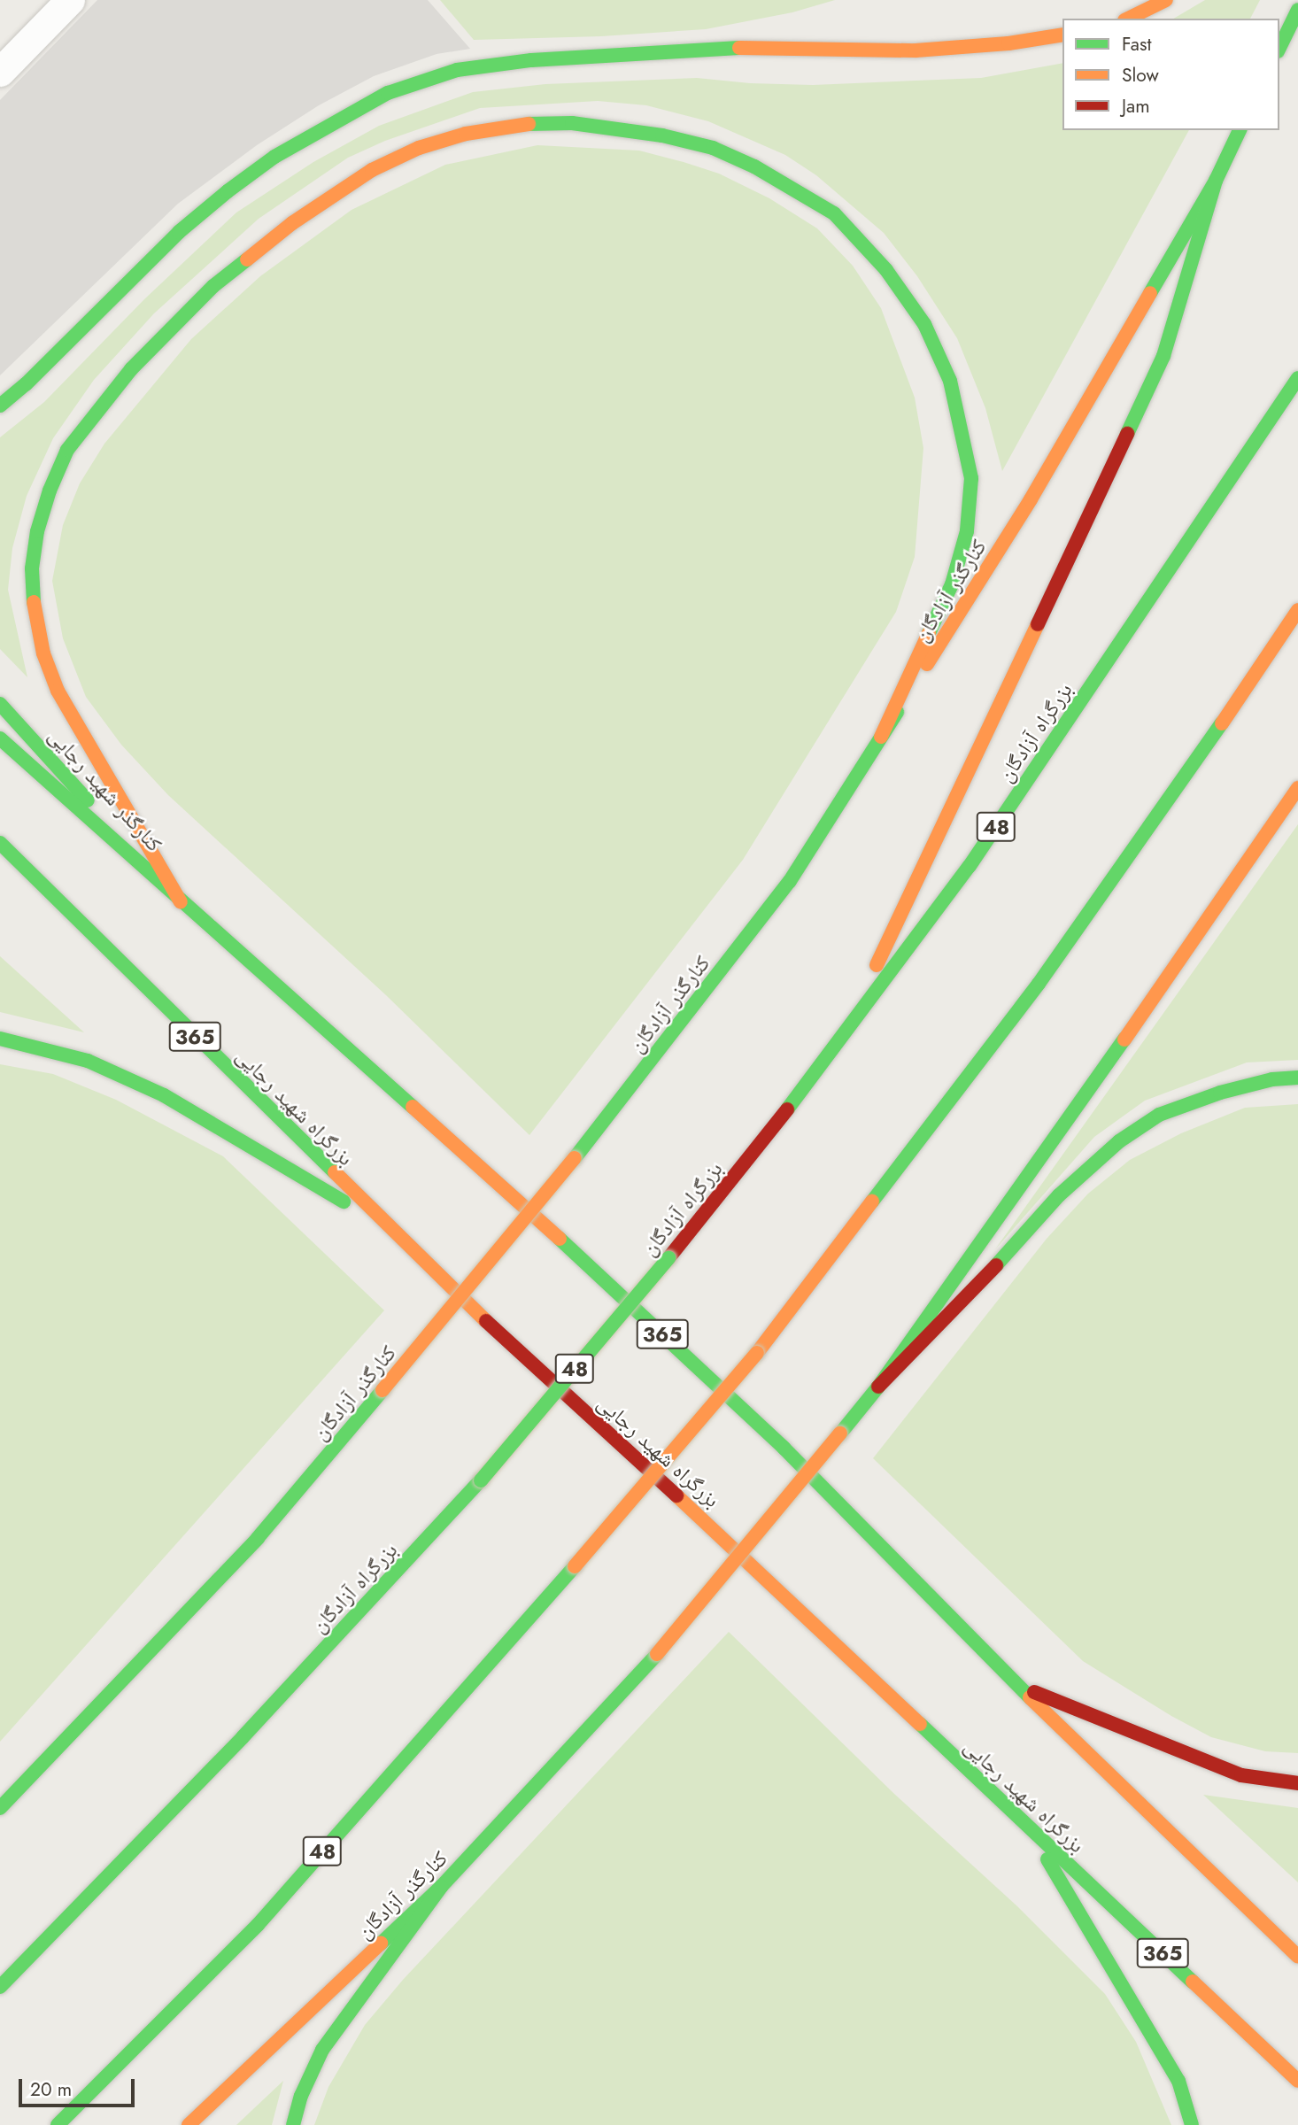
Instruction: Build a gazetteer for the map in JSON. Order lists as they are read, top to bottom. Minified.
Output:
{"streets":{"main road":["کنارگذر آزادگان","بزرگراه آزادگان","کنارگذر شهید رجایی","48","365","بزرگراه شهید رجایی"]},"crossings":[["کنارگذر شهید رجایی","365"]],"legend":["Fast","Slow","Jam"],"scale_bar":"20 m"}
